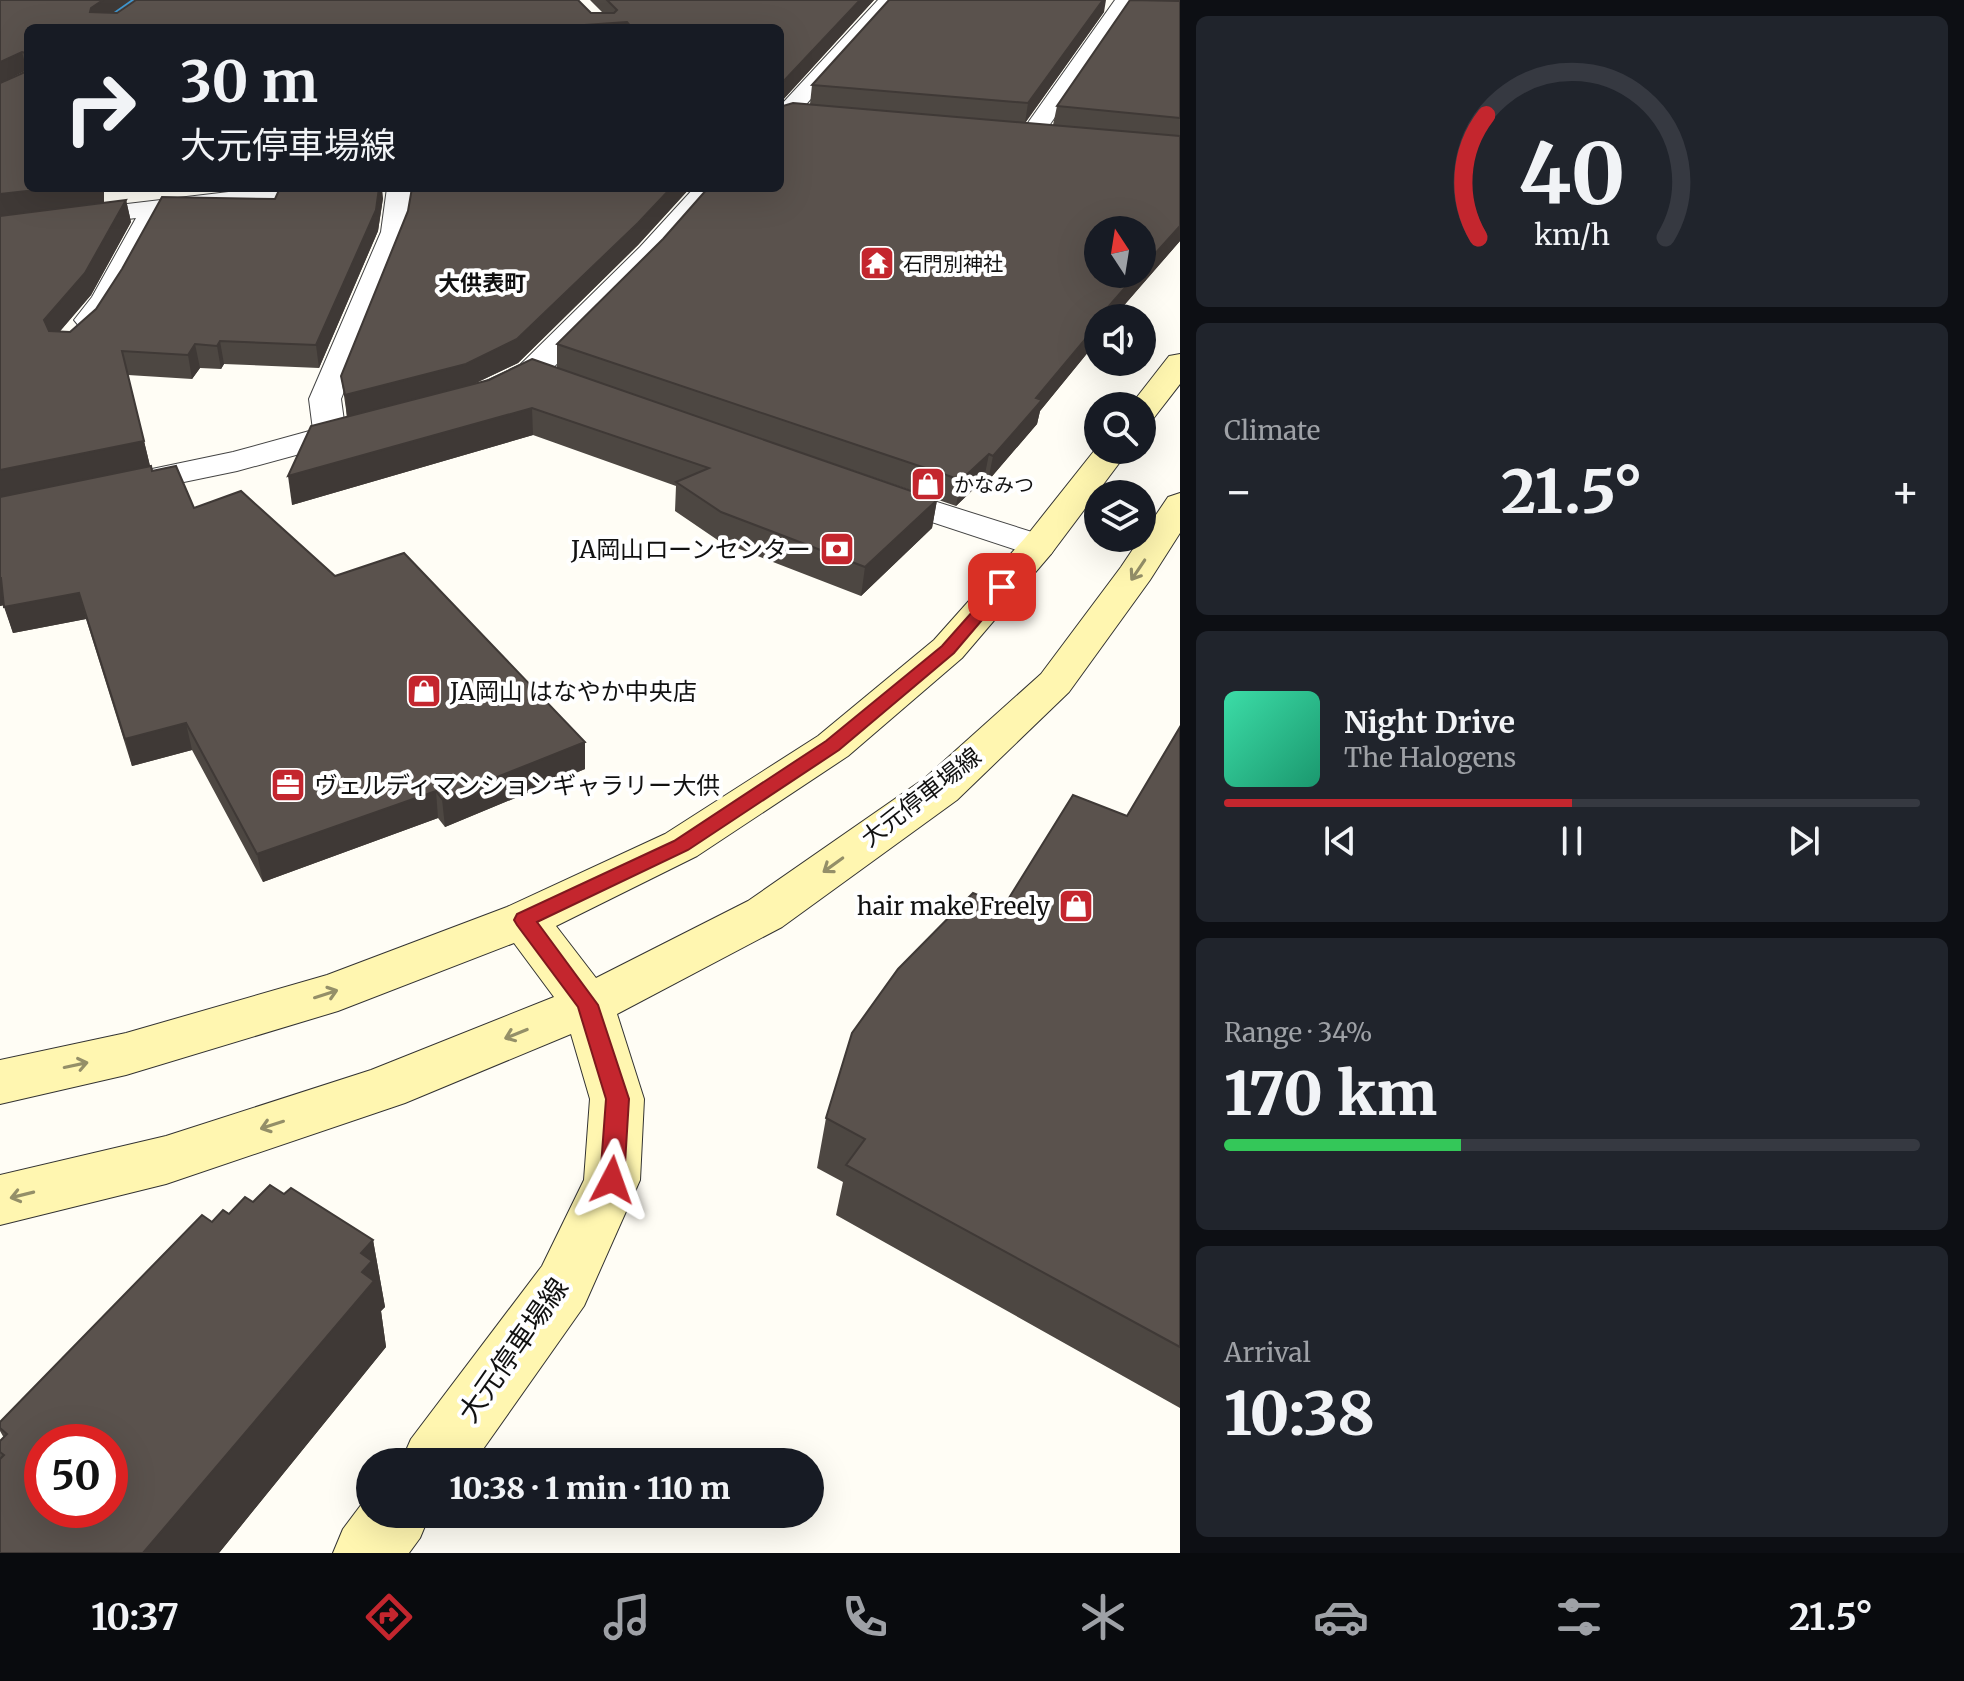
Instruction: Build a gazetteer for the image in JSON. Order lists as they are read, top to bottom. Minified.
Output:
{"streets":{"main road":["大元停車場線"]},"districts":["大供表町"],"places":{"temple":["石門別神社"],"shop":["かなみつ","JA岡山 はなやか中央店","hair make Freely"],"bank":["JA岡山ローンセンター"],"office":["ヴェルディマンションギャラリー大供"]},"north":"top","page":{"turn":["30 m","大元停車場線"],"tile":["Climate",["Range · 34%","170 km"],["Arrival","10:38"]],"heat":["−","21.5°","+"],"song":["Night Drive","The Halogens"],"limit":"50","trip":"10:38 · 1 min · 110 m","tabs":["10:37","21.5°"],"gauge":["40","km/h"]}}
